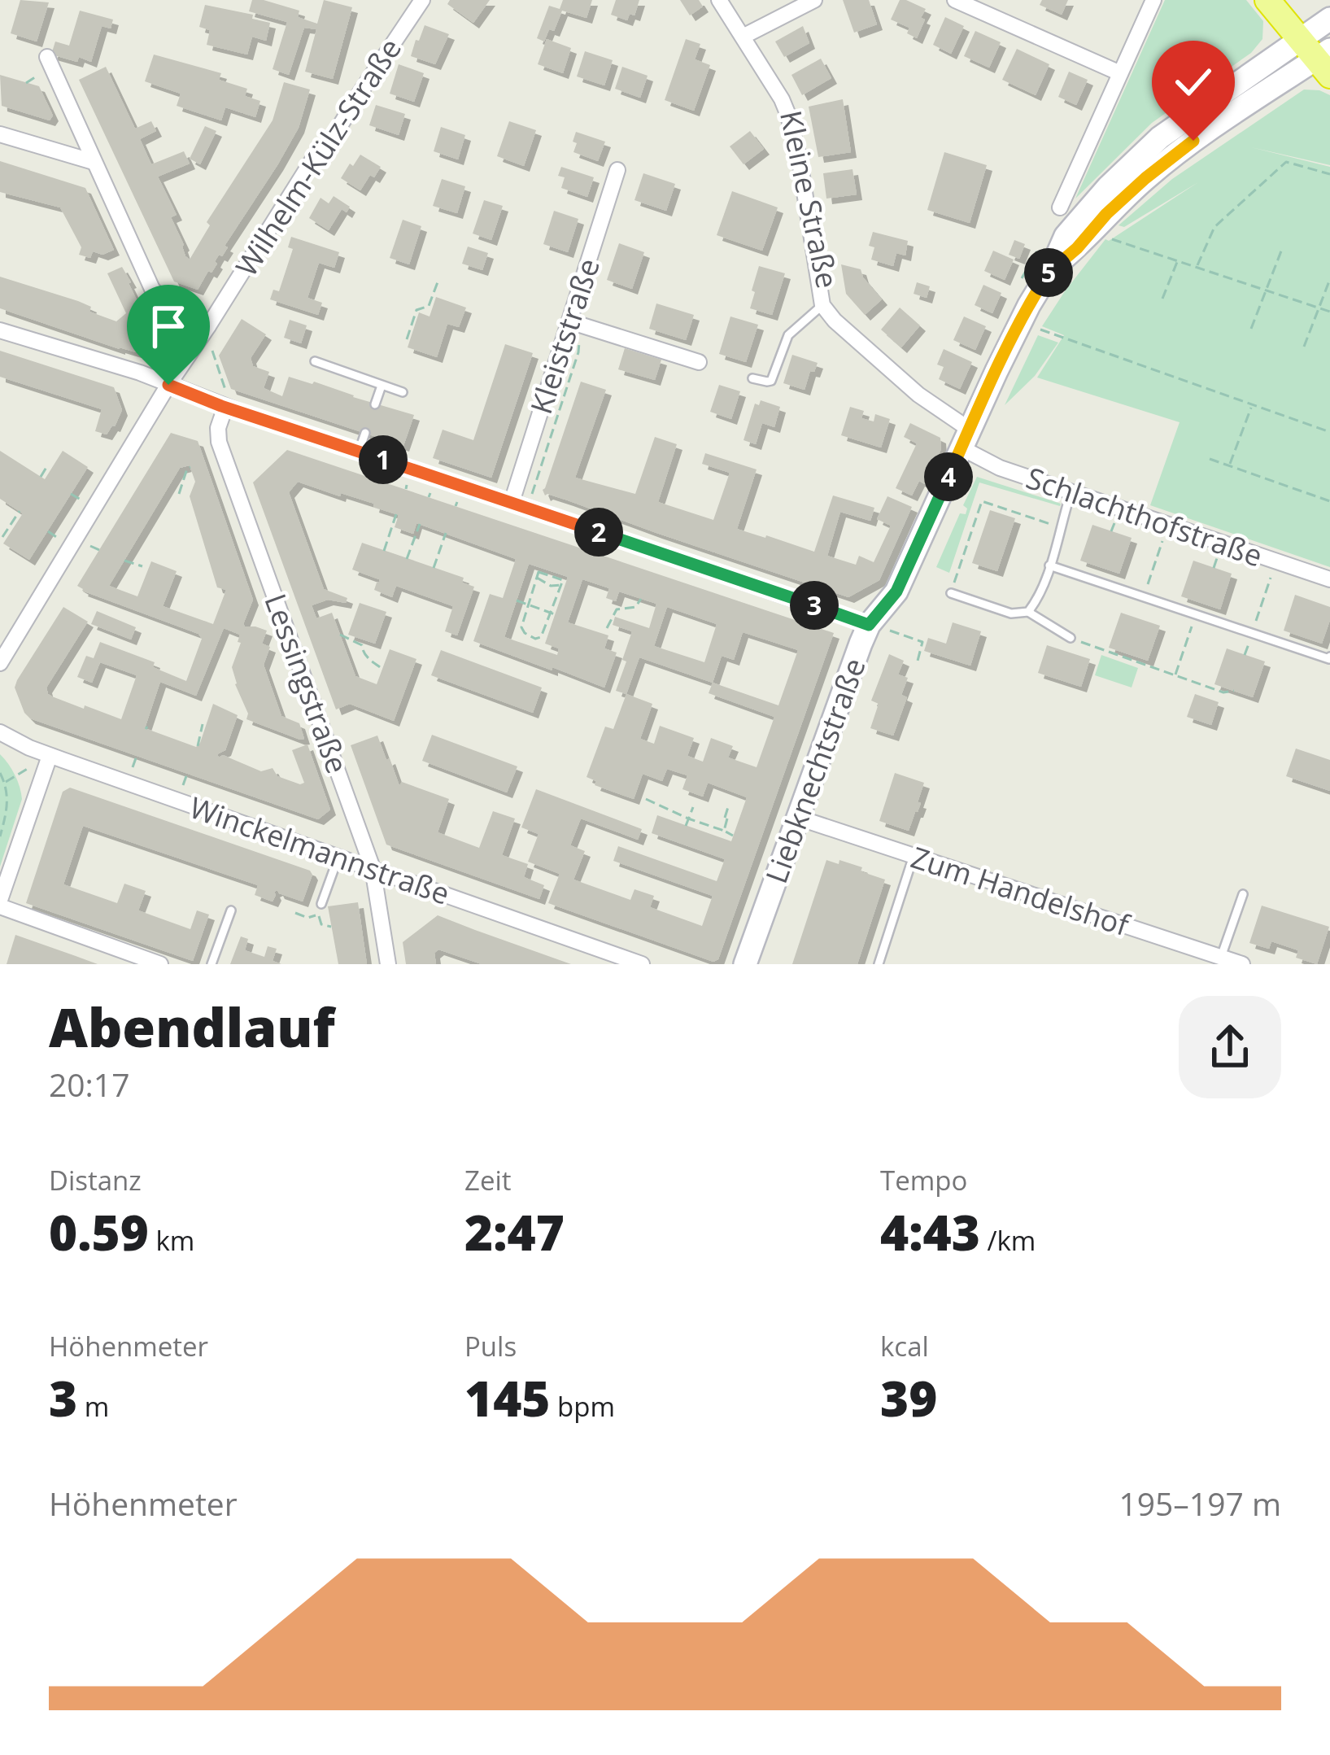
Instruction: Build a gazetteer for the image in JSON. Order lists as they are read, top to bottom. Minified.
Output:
{"streets":{"main road":["Liebknechtstraße"],"street":["Wilhelm-Külz-Straße","Kleine Straße","Kleiststraße","Schlachthofstraße","Lessingstraße","Winckelmannstraße","Zum Handelshof"]},"crossings":[["Kleine Straße","Schlachthofstraße"],["Kleine Straße","Liebknechtstraße"],["Schlachthofstraße","Liebknechtstraße"],["Lessingstraße","Winckelmannstraße"],["Liebknechtstraße","Zum Handelshof"]],"page":{"pins":["5","1","4","2","3"],"heading":["Abendlauf","20:17"],"stats":[["Distanz","0.59 km"],["Zeit","2:47"],["Tempo","4:43 /km"],["Höhenmeter","3 m"],["Puls","145 bpm"],["kcal","39"]],"chart":["Höhenmeter","195–197 m"]}}
